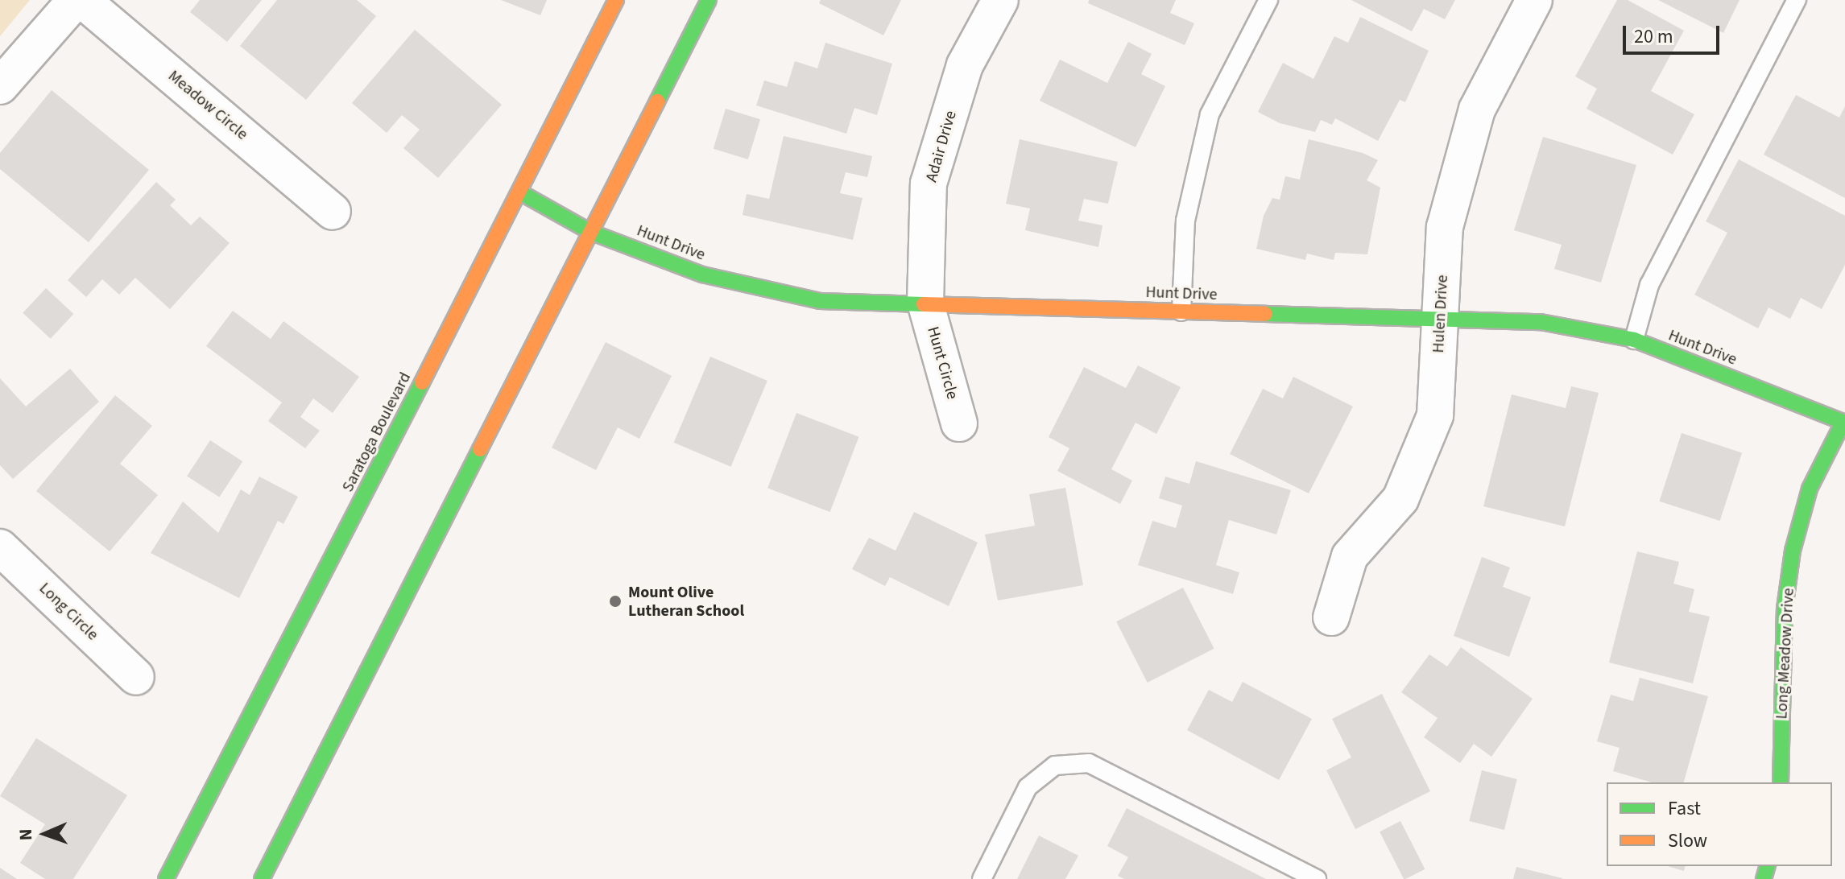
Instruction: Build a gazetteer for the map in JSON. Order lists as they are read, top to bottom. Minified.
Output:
{"streets":{"main road":["Hunt Drive","Saratoga Boulevard","Long Meadow Drive"],"street":["Meadow Circle","Adair Drive","Hulen Drive","Hunt Circle","Long Circle"]},"crossings":[["Adair Drive","Hunt Drive"],["Adair Drive","Hunt Circle"],["Hunt Drive","Hulen Drive"],["Hunt Drive","Hunt Circle"],["Hunt Drive","Saratoga Boulevard"],["Hunt Drive","Long Meadow Drive"]],"places":["Mount Olive Lutheran School"],"legend":["Fast","Slow"],"scale_bar":"20 m","north":"left"}
